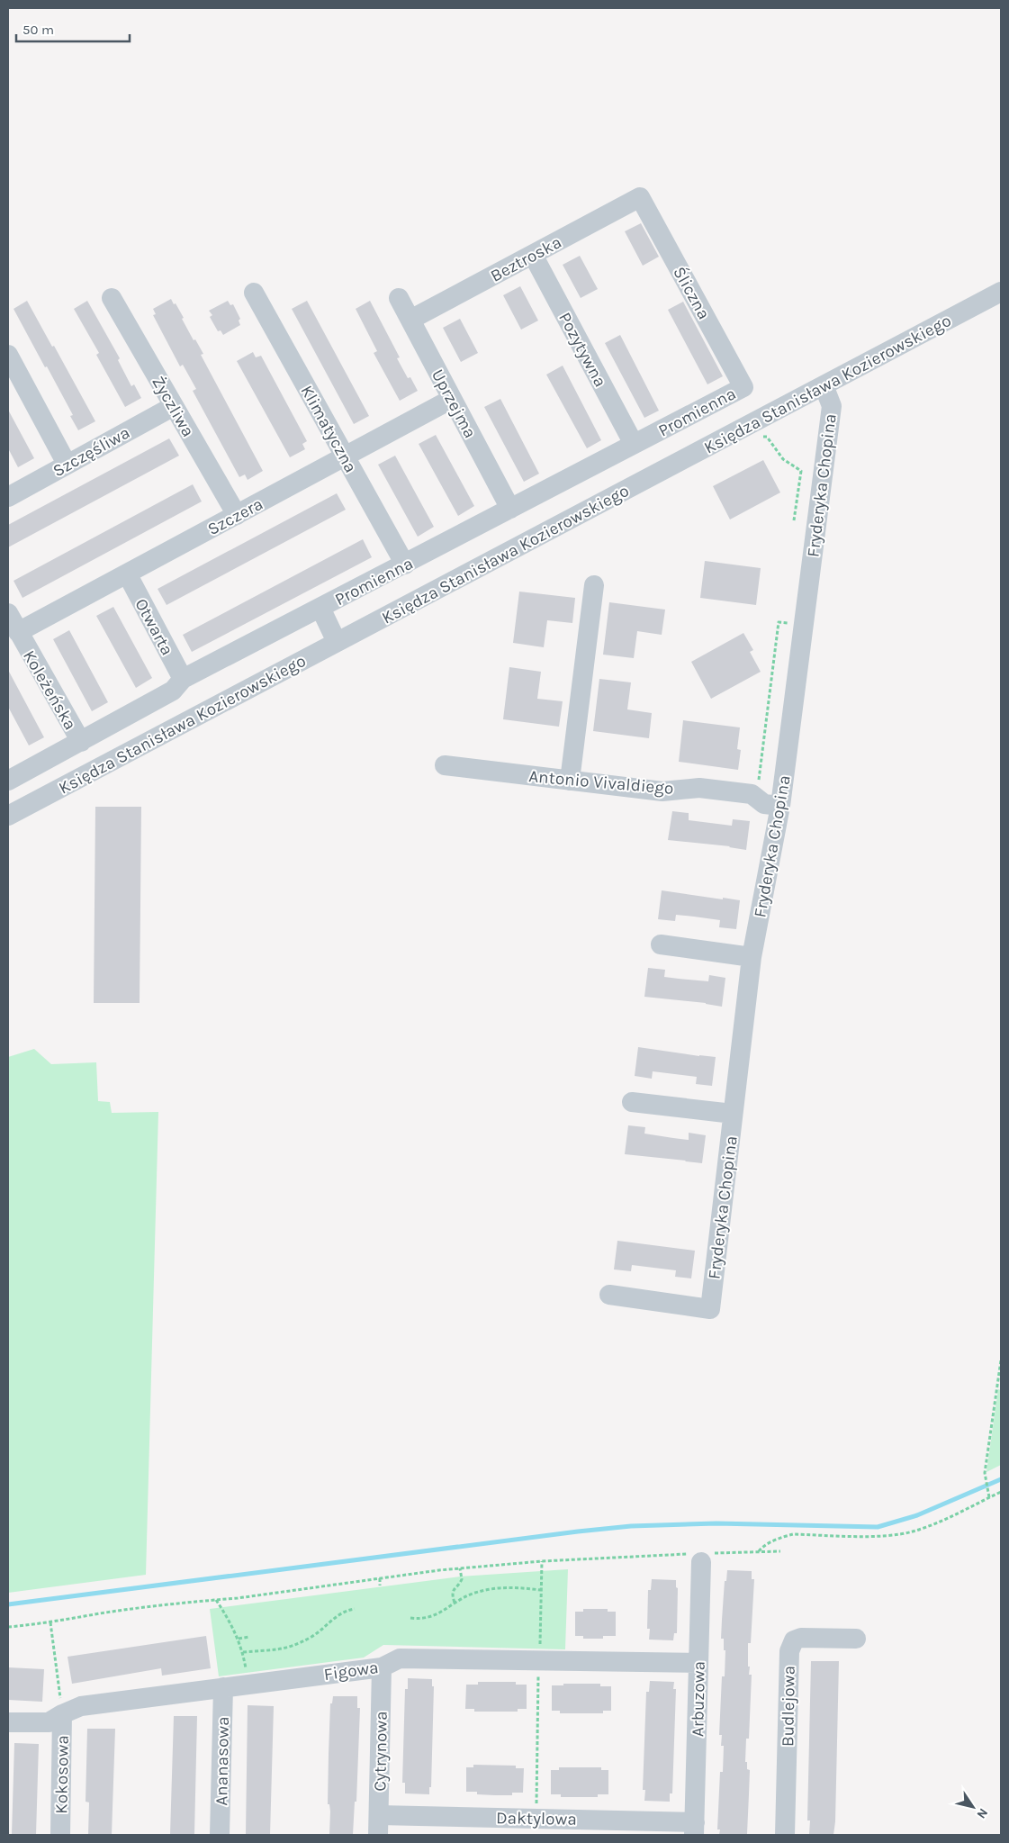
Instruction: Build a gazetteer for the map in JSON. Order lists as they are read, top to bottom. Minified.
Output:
{"streets":{"street":["Beztroska","Śliczna","Pozytywna","Księdza Stanisława Kozierowskiego","Uprzejma","Życzliwa","Promienna","Klimatyczna","Szczęśliwa","Fryderyka Chopina","Szczera","Otwarta","Koleżeńska","Antonio Vivaldiego","Figowa","Arbuzowa","Budlejowa","Cytrynowa","Ananasowa","Kokosowa","Daktylowa"]},"crossings":[["Beztroska","Śliczna"],["Beztroska","Pozytywna"],["Beztroska","Uprzejma"],["Śliczna","Promienna"],["Pozytywna","Promienna"],["Księdza Stanisława Kozierowskiego","Fryderyka Chopina"],["Uprzejma","Promienna"],["Uprzejma","Szczera"],["Życzliwa","Szczęśliwa"],["Życzliwa","Szczera"],["Promienna","Klimatyczna"],["Promienna","Otwarta"],["Promienna","Koleżeńska"],["Klimatyczna","Szczera"],["Fryderyka Chopina","Antonio Vivaldiego"],["Szczera","Otwarta"],["Szczera","Koleżeńska"],["Figowa","Arbuzowa"],["Figowa","Cytrynowa"],["Figowa","Ananasowa"],["Figowa","Kokosowa"],["Arbuzowa","Daktylowa"],["Cytrynowa","Daktylowa"]],"scale_bar":"50 m","north":"bottom right"}
